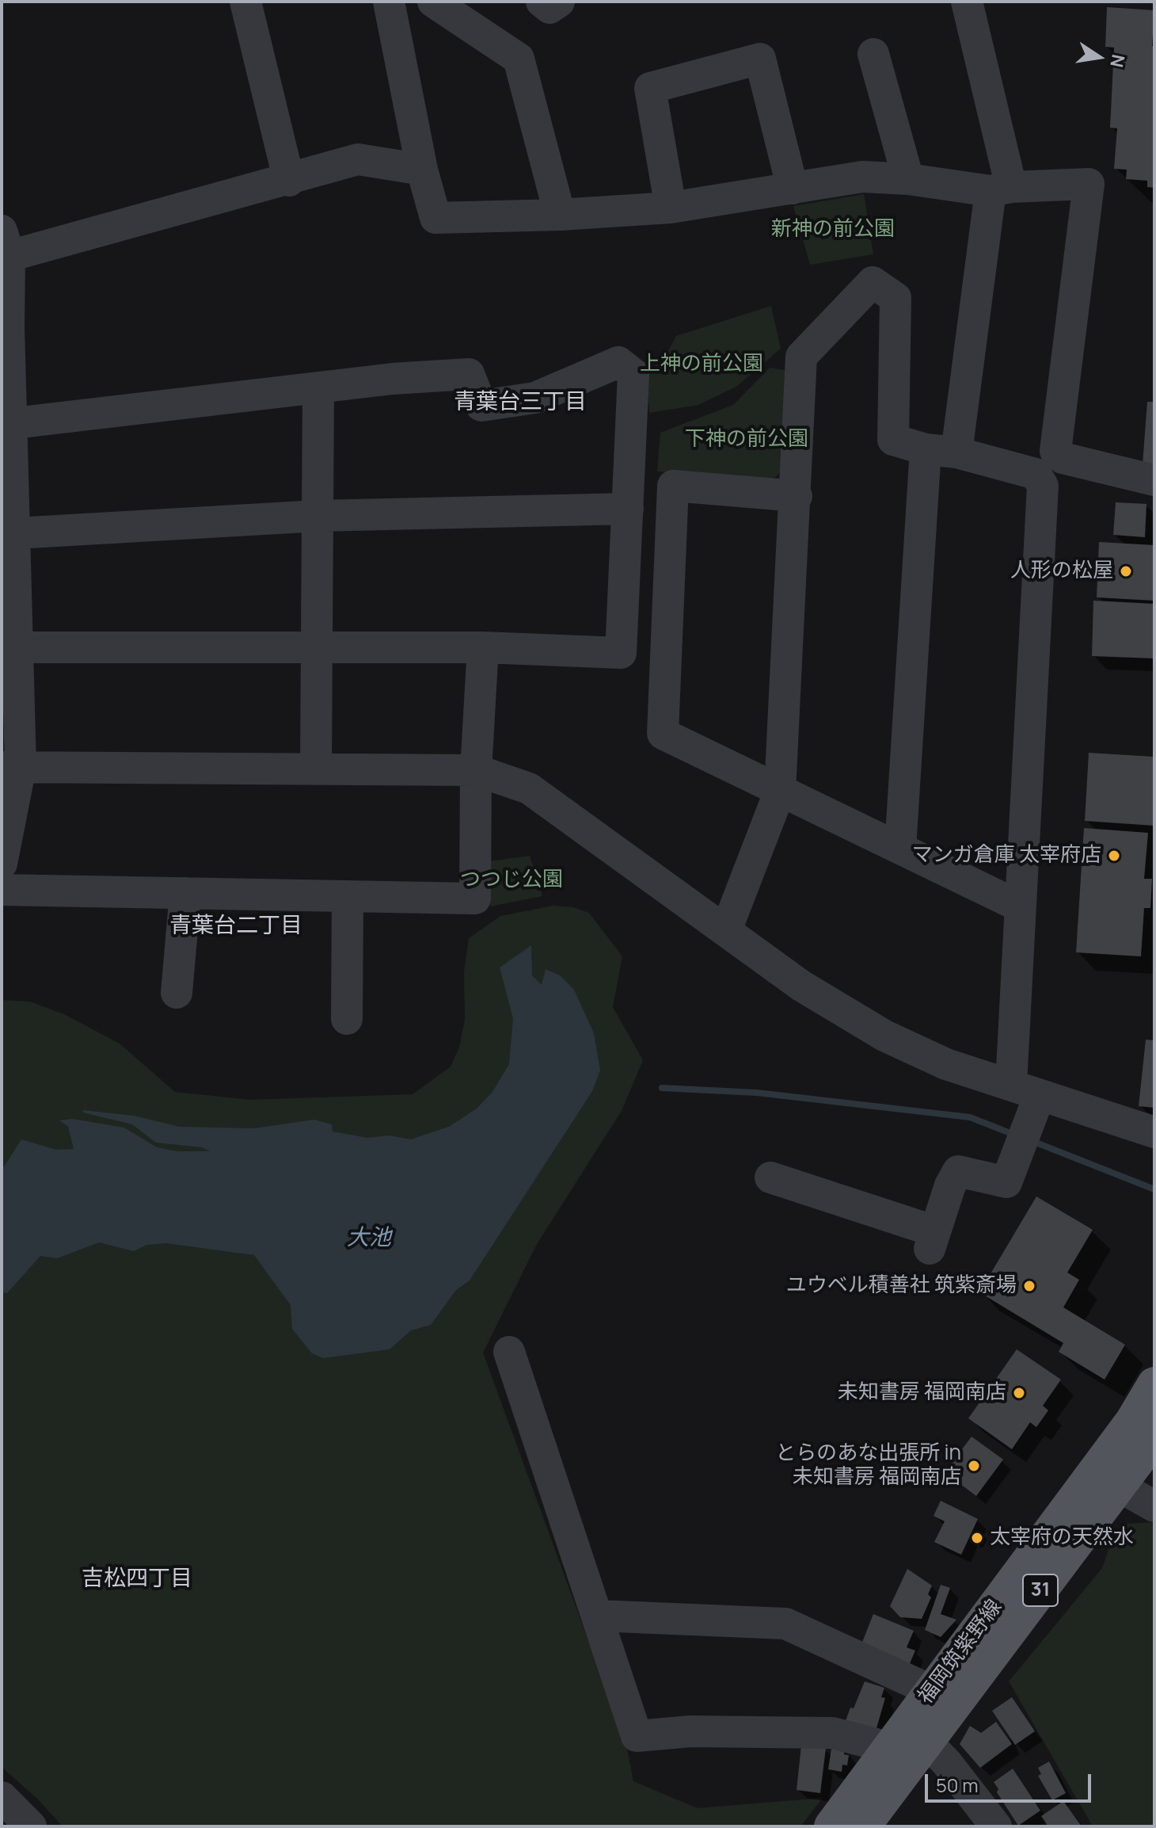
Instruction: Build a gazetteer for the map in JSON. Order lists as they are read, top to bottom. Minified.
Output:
{"streets":{"main road":["31","福岡筑紫野線"]},"districts":["青葉台三丁目","青葉台二丁目","吉松四丁目"],"water":["大池"],"parks":["新神の前公園","上神の前公園","下神の前公園","つつじ公園"],"places":["人形の松屋","マンガ倉庫 太宰府店","ユウベル積善社 筑紫斎場","未知書房 福岡南店","とらのあな出張所 in 未知書房 福岡南店","太宰府の天然水"],"scale_bar":"50 m","north":"right"}
